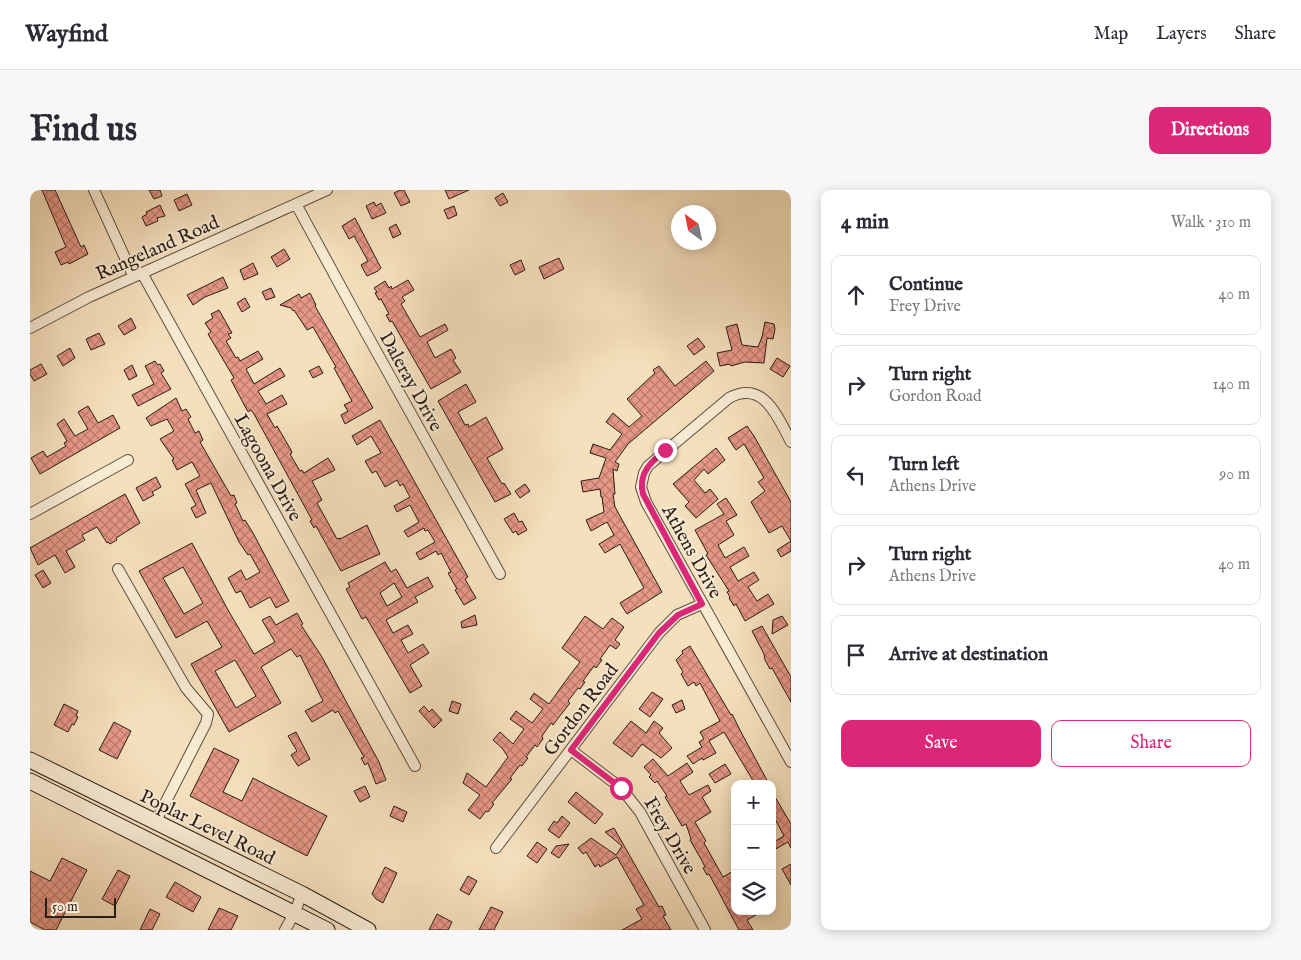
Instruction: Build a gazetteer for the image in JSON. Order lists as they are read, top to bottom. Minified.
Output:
{"streets":{"main road":["Poplar Level Road"],"street":["Rangeland Road","Daleray Drive","Lagoona Drive","Athens Drive","Gordon Road","Frey Drive"]},"crossings":[["Rangeland Road","Daleray Drive"],["Rangeland Road","Lagoona Drive"],["Athens Drive","Gordon Road"],["Gordon Road","Frey Drive"]],"scale_bar":"50 m","north":"top left","page":{"header":"Wayfind","nav":["Map","Layers","Share"],"buttons":["Directions",["Save","Share"]],"title":"Find us","heading":["4 min","Walk · 310 m"],"list":[["Continue","Frey Drive","40 m"],["Turn right","Gordon Road","140 m"],["Turn left","Athens Drive","90 m"],["Turn right","Athens Drive","40 m"],"Arrive at destination"],"map_buttons":["+","−"],"scale":"50 m"}}
